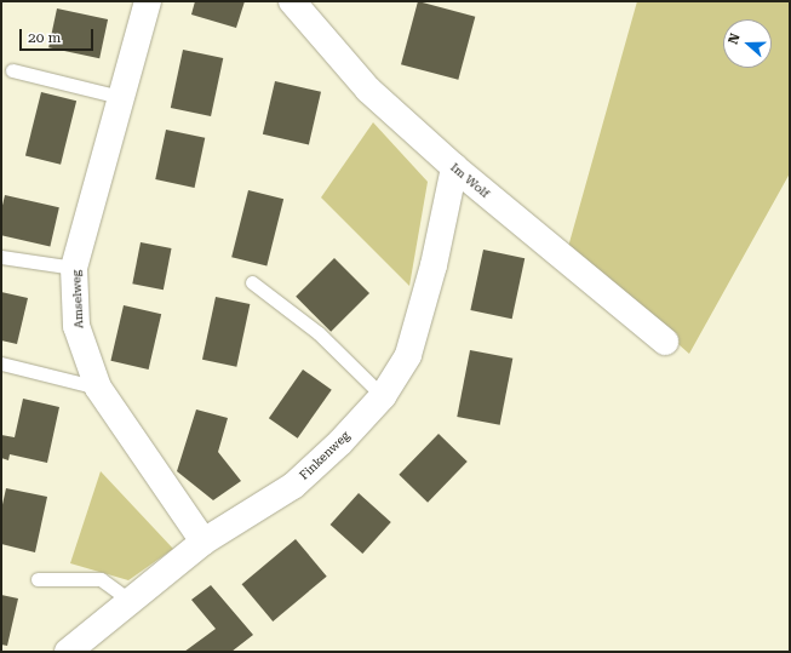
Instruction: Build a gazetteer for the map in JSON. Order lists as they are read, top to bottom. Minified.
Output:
{"streets":{"street":["Im Wolf","Amselweg","Finkenweg"]},"crossings":[["Im Wolf","Finkenweg"],["Amselweg","Finkenweg"]],"scale_bar":"20 m","north":"left"}
